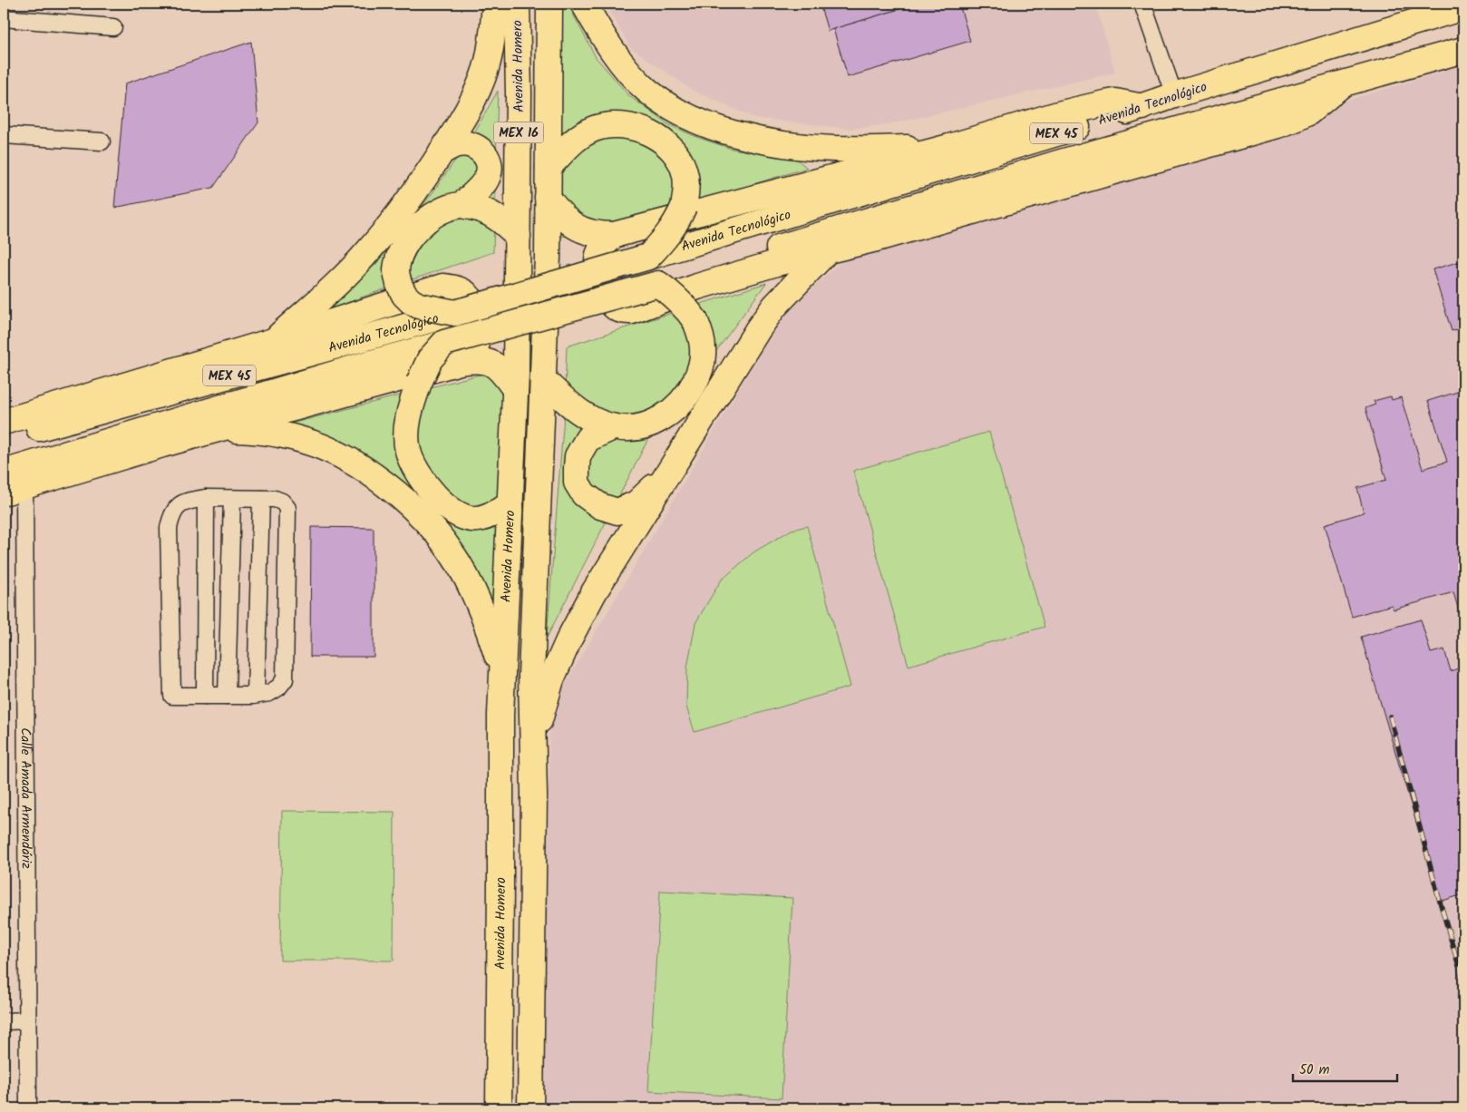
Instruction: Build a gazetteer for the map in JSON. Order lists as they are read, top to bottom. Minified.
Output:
{"streets":{"main road":["Avenida Homero","Avenida Tecnológico","MEX 16","MEX 45"],"street":["Calle Amada Armendáriz"]},"scale_bar":"50 m"}
